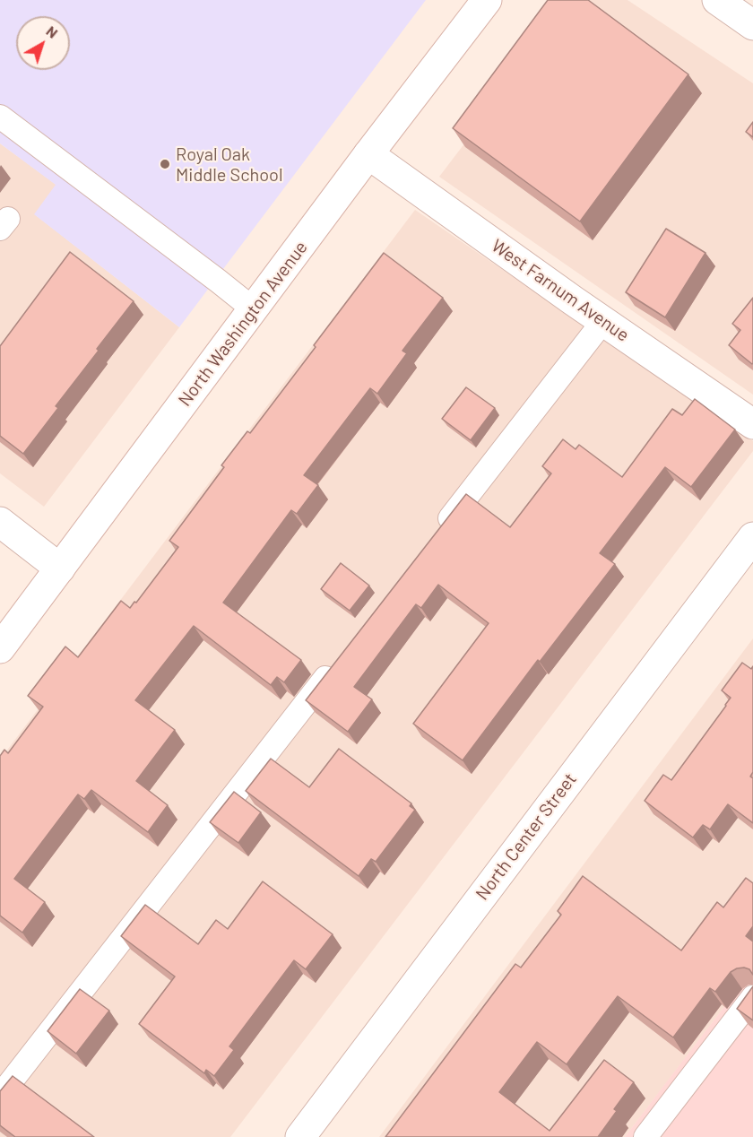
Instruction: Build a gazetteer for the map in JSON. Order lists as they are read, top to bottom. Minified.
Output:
{"streets":{"street":["West Farnum Avenue","North Washington Avenue","North Center Street"]},"crossings":[["West Farnum Avenue","North Washington Avenue"]],"places":["Royal Oak Middle School"],"north":"top right"}
